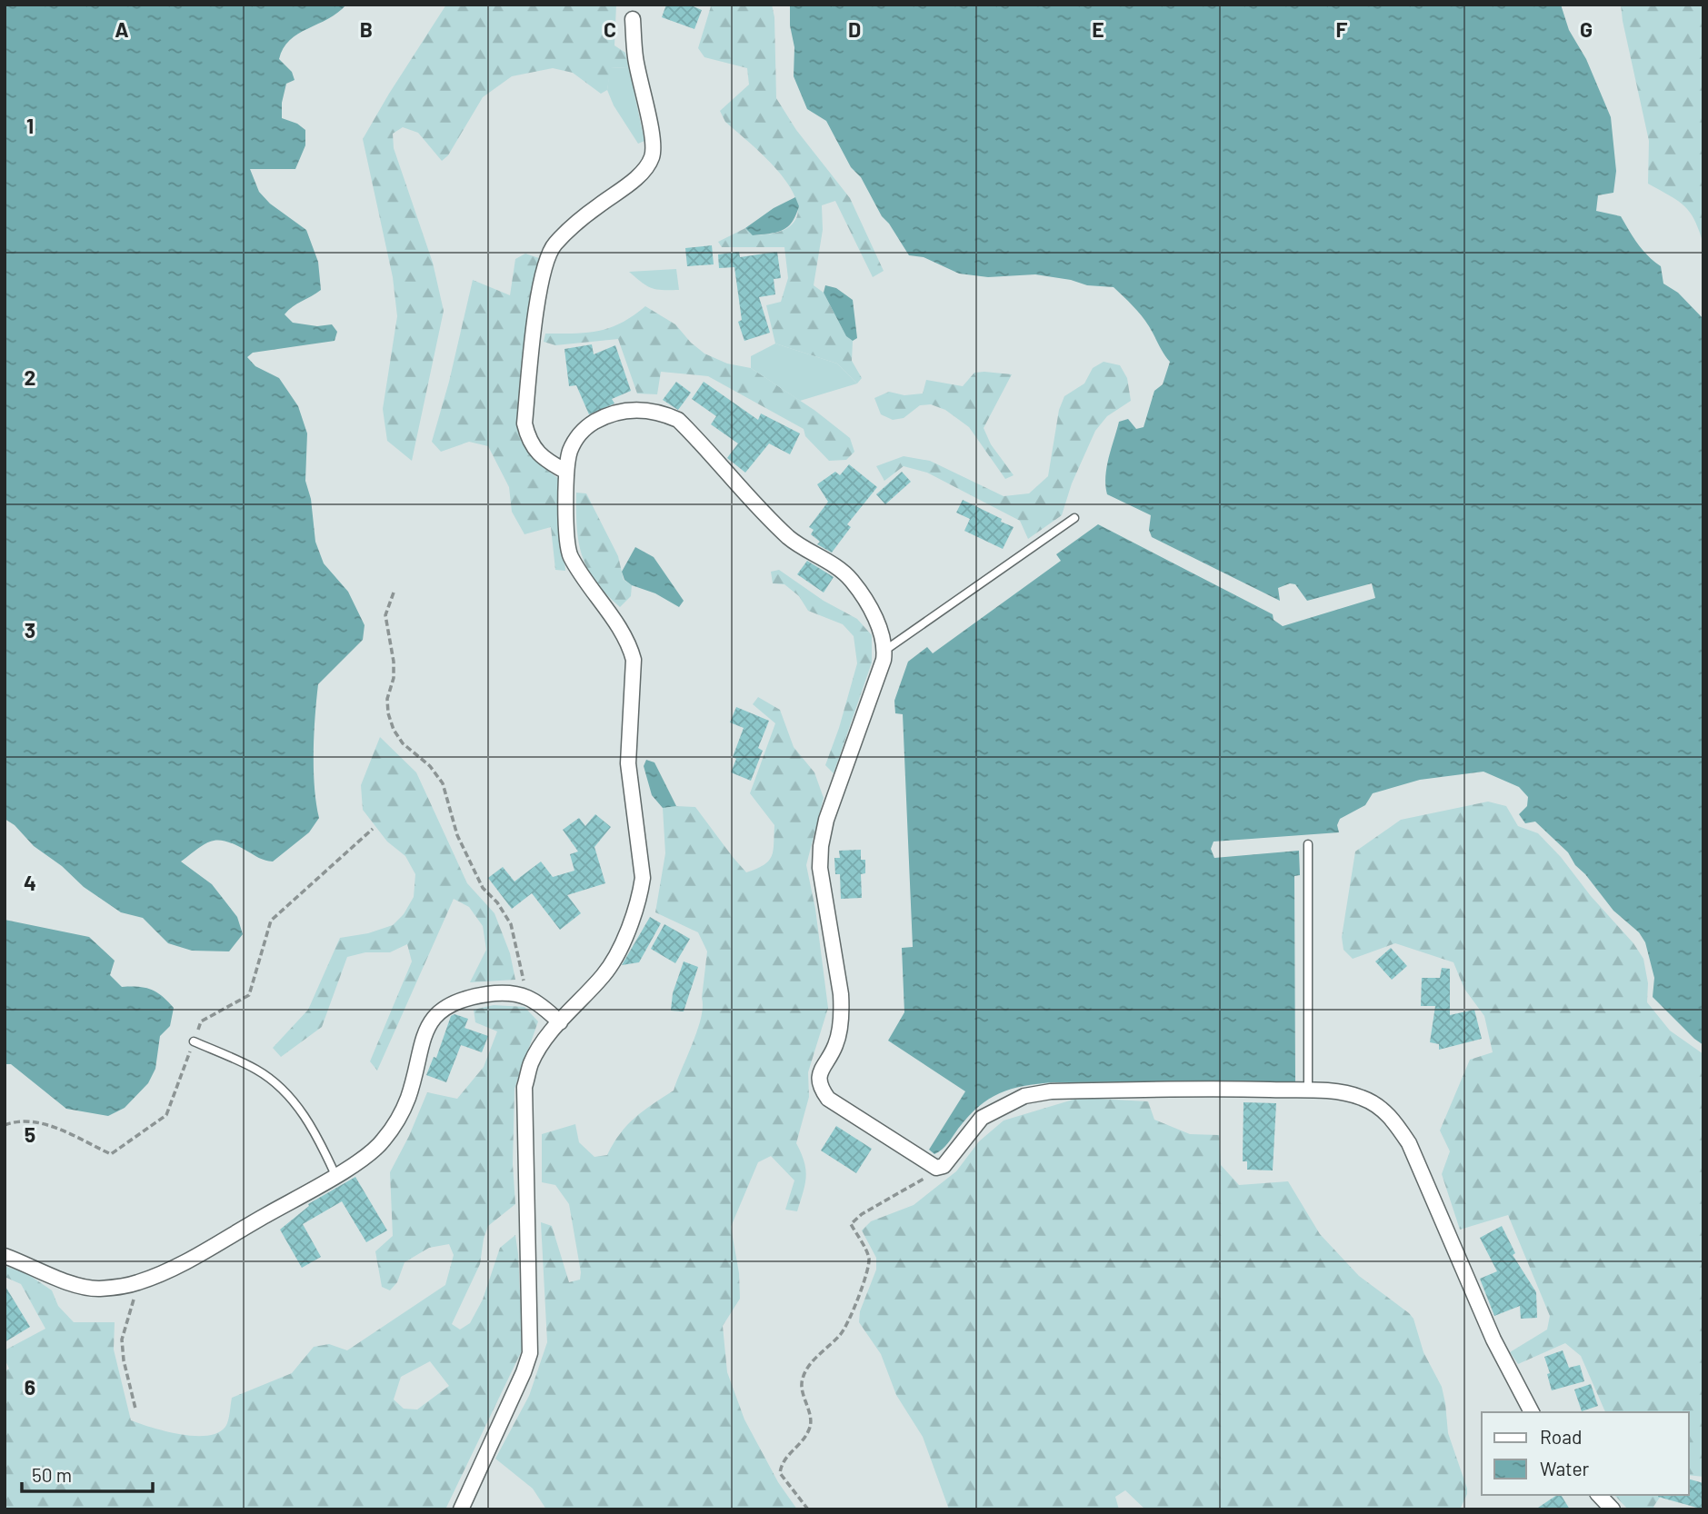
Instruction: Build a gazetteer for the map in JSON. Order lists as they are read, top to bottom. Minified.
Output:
{"legend":["Road","Water"],"scale_bar":"50 m","grid":{"columns":["A","B","C","D","E","F","G"],"rows":["1","2","3","4","5","6"]}}
